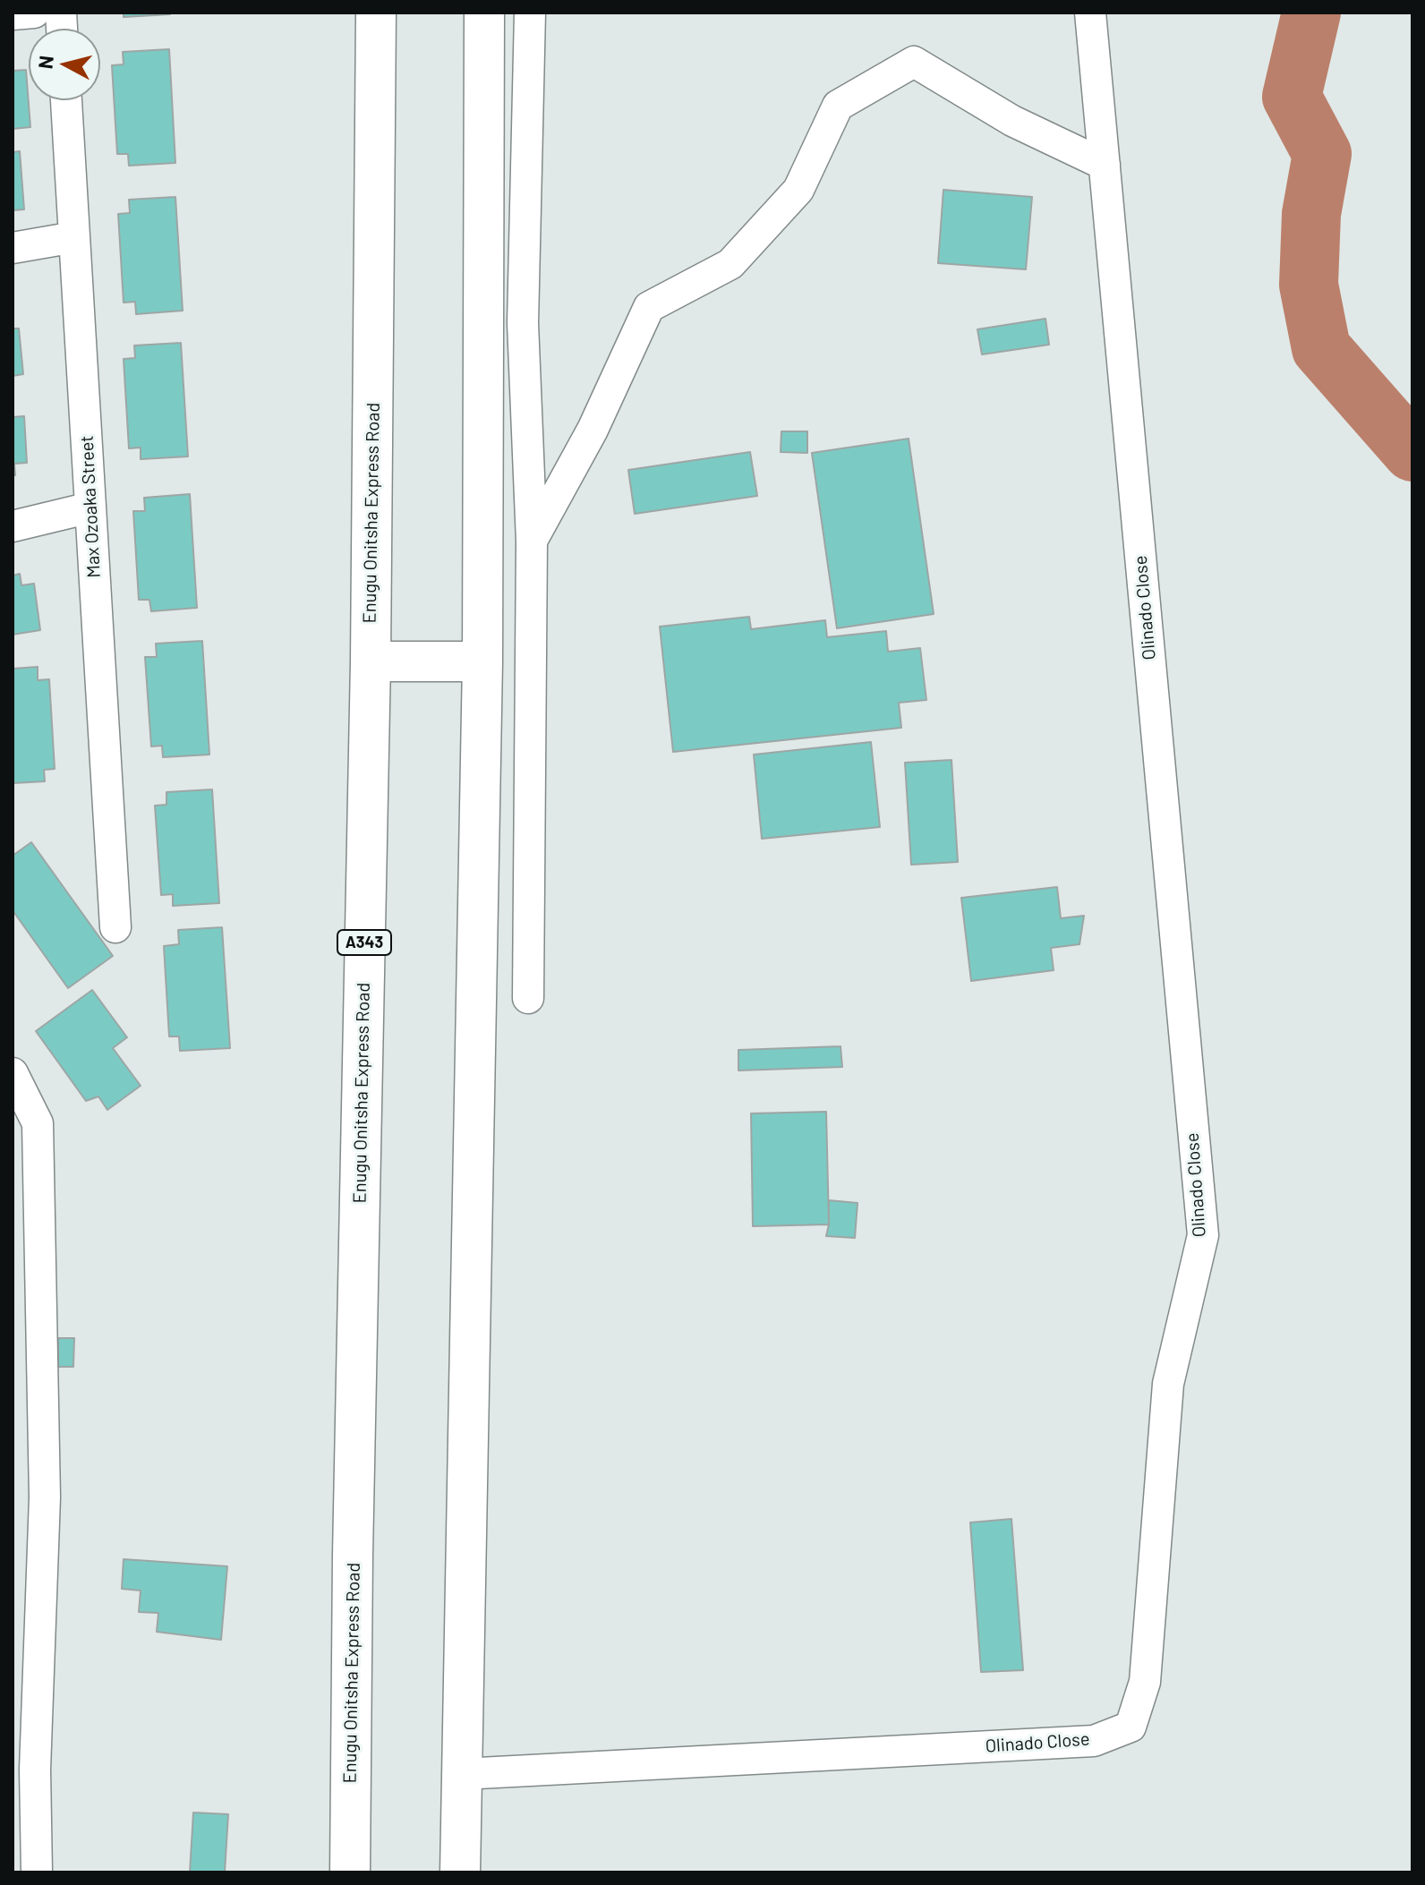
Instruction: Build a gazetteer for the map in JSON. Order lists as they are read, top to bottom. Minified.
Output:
{"streets":{"highway":["Enugu Onitsha Express Road","A343"],"street":["Max Ozoaka Street","Olinado Close"]},"north":"left"}
